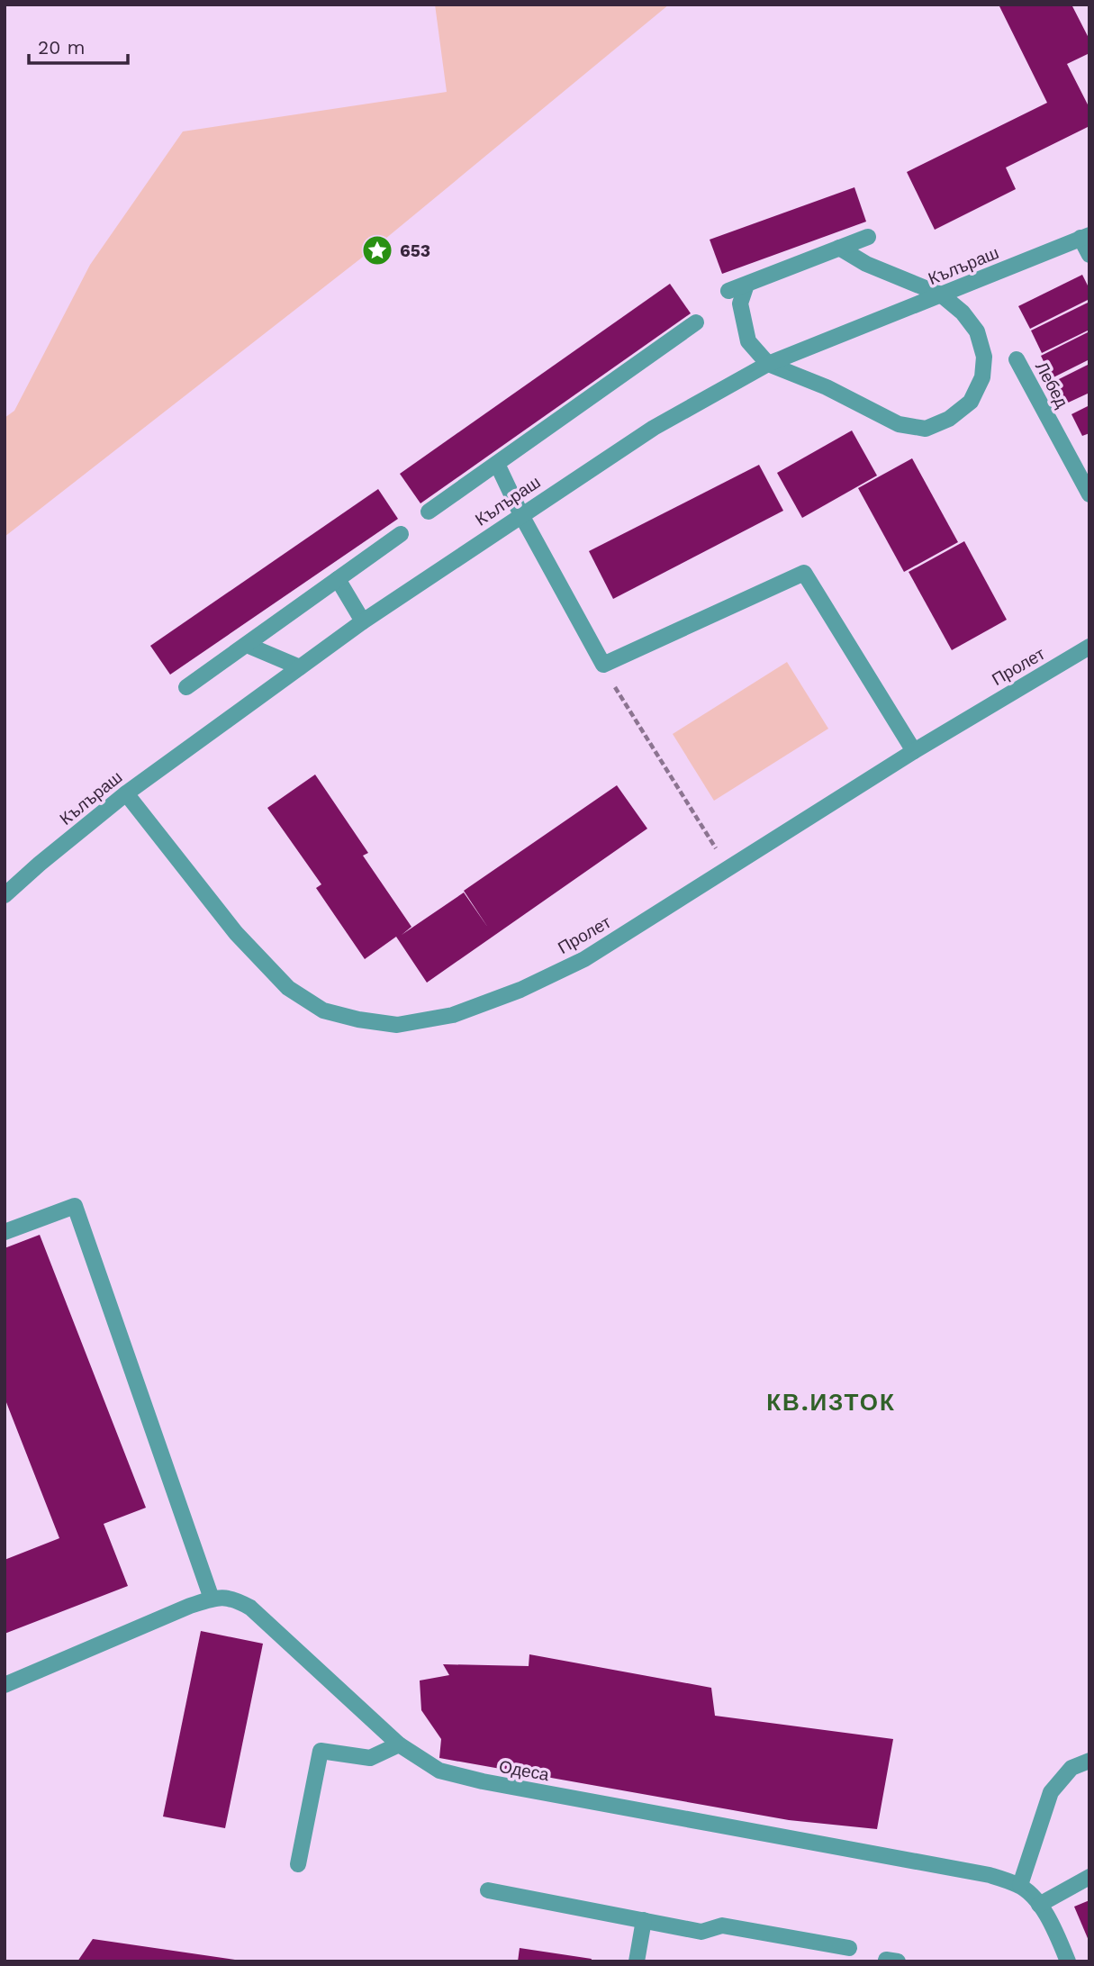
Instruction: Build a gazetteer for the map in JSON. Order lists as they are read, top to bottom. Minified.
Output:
{"streets":{"street":["Кълъраш","Лебед","Пролет","Одеса"]},"crossings":[["Кълъраш","Пролет"]],"districts":["КВ.ИЗТОК"],"places":{"place":["653"]},"scale_bar":"20 m"}
